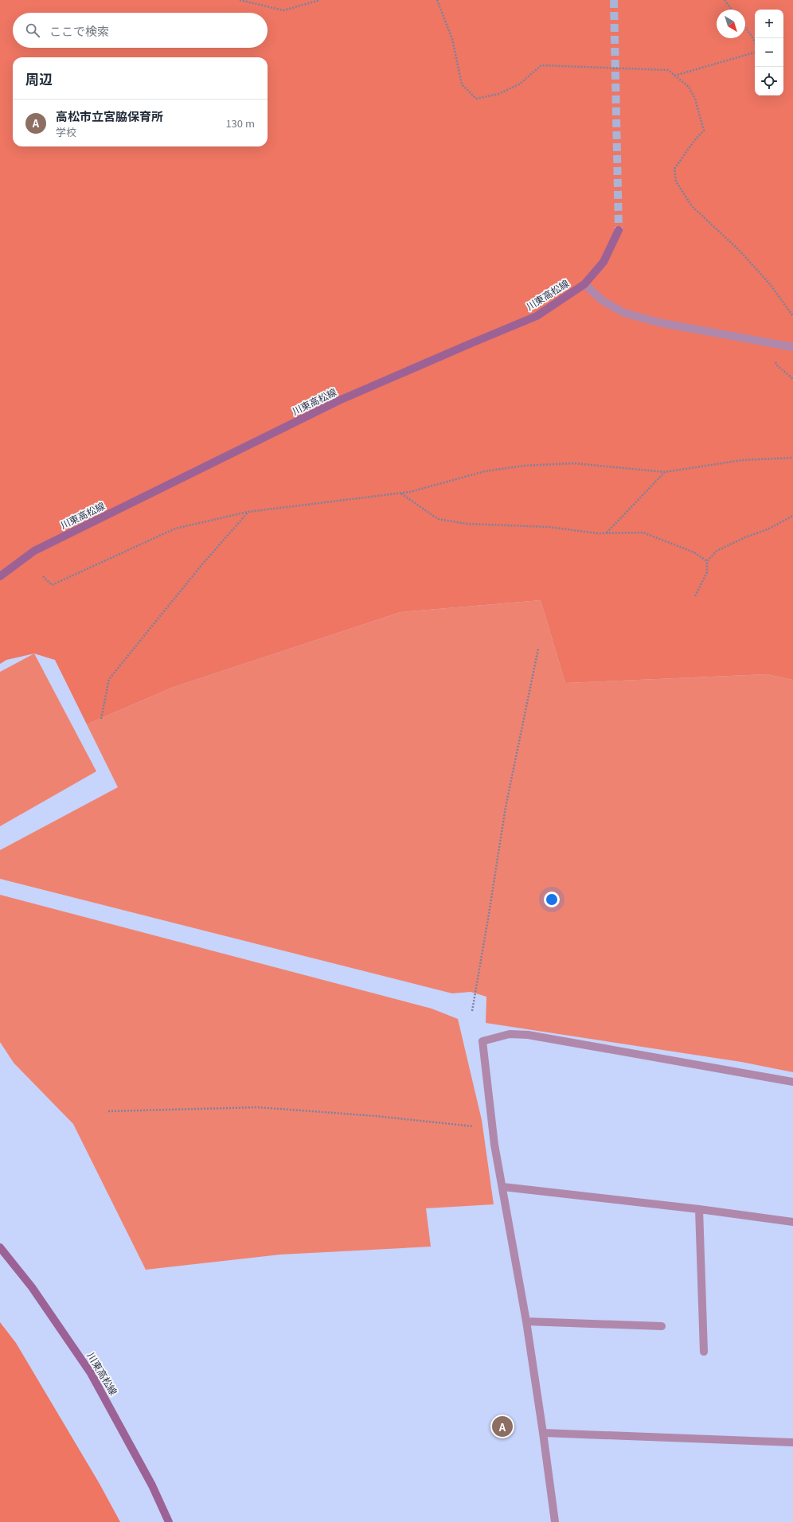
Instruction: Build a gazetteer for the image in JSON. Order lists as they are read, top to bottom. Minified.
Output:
{"streets":{"main road":["川東高松線"]},"north":"bottom right","page":{"map_buttons":["+","−"],"search":"ここで検索","heading":"周辺","list":[{"mark":"A","name":"高松市立宮脇保育所","note":"学校","value":"130 m"}],"pins":"A"}}
